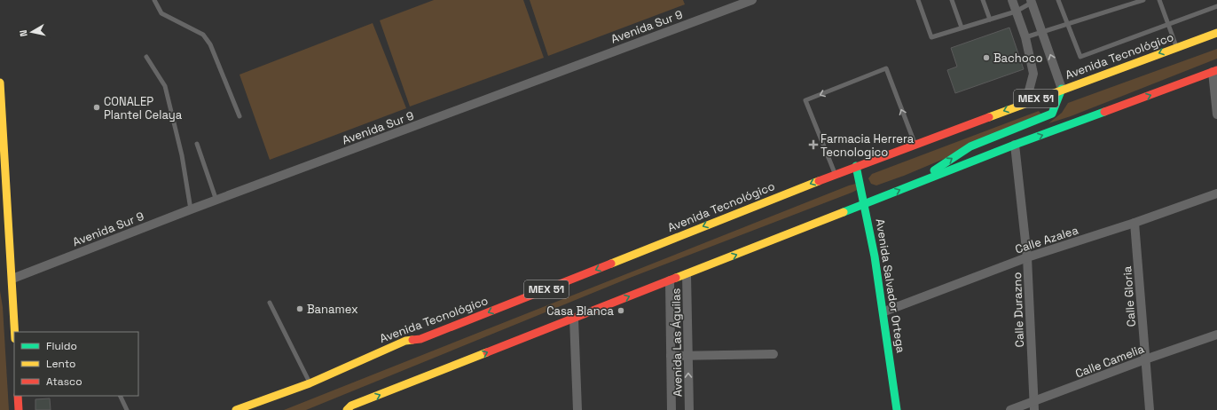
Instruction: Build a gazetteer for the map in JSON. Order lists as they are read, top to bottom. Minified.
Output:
{"streets":{"main road":["Avenida Tecnológico","MEX 51","Avenida Salvador Ortega"],"street":["Avenida Sur 9","Calle Azalea","Calle Gloria","Calle Durazno","Avenida Las Águilas","Calle Camelia"]},"crossings":[["Avenida Tecnológico","Avenida Salvador Ortega"],["Calle Azalea","Avenida Salvador Ortega"],["Calle Azalea","Calle Gloria"],["Calle Azalea","Calle Durazno"],["Calle Gloria","Calle Camelia"],["Calle Durazno","Calle Camelia"]],"places":{"other":["Bachoco","CONALEP Plantel Celaya","Banamex","Casa Blanca"],"health":["Farmacia Herrera Tecnologico"]},"legend":["Fluido","Lento","Atasco"],"north":"left"}
